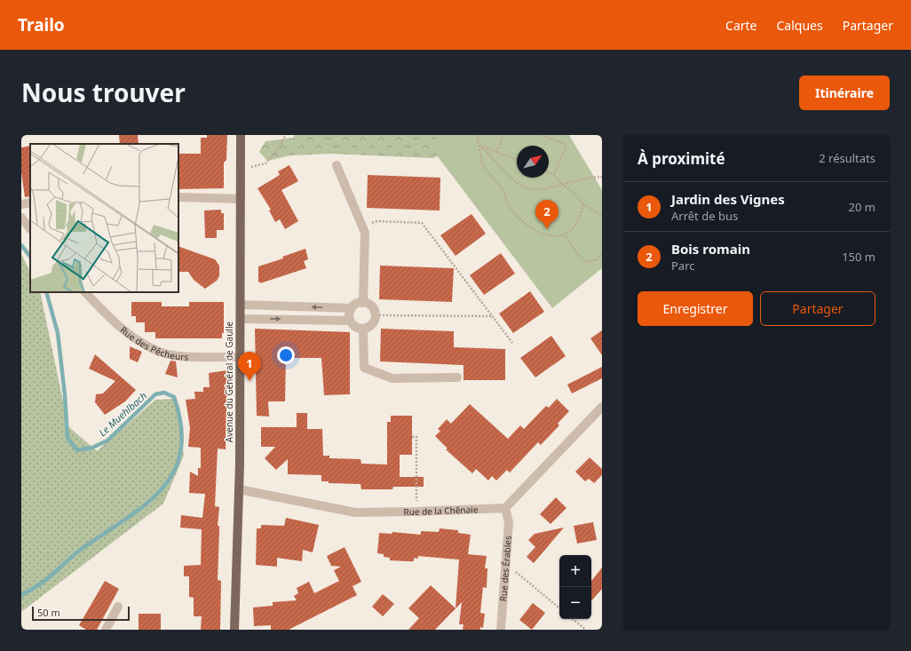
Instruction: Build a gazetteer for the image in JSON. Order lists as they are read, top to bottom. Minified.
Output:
{"streets":{"main road":["Avenue du Général de Gaulle"],"street":["Rue des Pêcheurs","Rue de la Chênaie","Rue des Érables"]},"crossings":[["Rue des Pêcheurs","Avenue du Général de Gaulle"],["Avenue du Général de Gaulle","Rue de la Chênaie"],["Rue de la Chênaie","Rue des Érables"]],"water":["Le Muehlbach"],"scale_bar":"50 m","north":"top right","page":{"header":"Trailo","nav":["Carte","Calques","Partager"],"title":"Nous trouver","buttons":["Itinéraire",["Enregistrer","Partager"]],"heading":["À proximité","2 résultats"],"list":[{"mark":"1","name":"Jardin des Vignes","note":"Arrêt de bus","value":"20 m"},{"mark":"2","name":"Bois romain","note":"Parc","value":"150 m"}],"pins":["2","1"],"map_buttons":["+","−"],"scale":"50 m"}}
